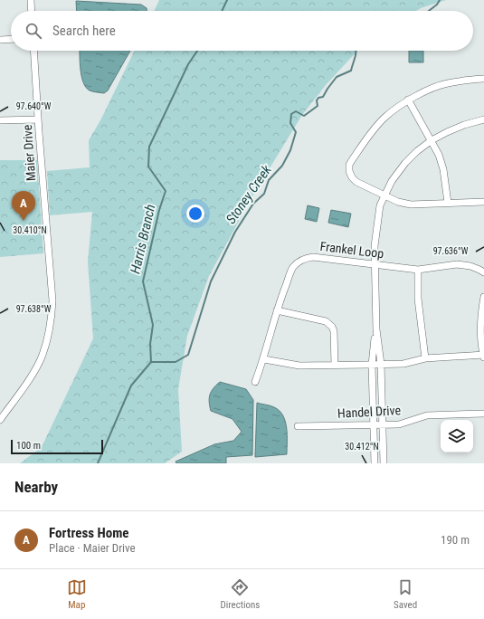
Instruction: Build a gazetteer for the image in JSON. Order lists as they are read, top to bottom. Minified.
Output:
{"streets":{"street":["Maier Drive","Frankel Loop","Handel Drive"]},"water":["Stoney Creek","Harris Branch"],"scale_bar":"100 m","page":{"search":"Search here","pins":"A","scale":"100 m","heading":"Nearby","list":[{"mark":"A","name":"Fortress Home","note":"Place · Maier Drive","value":"190 m"}],"nav":["Map","Directions","Saved"]},"coordinates":["97.640°W","30.410°N","97.636°W","97.638°W","30.412°N"]}
